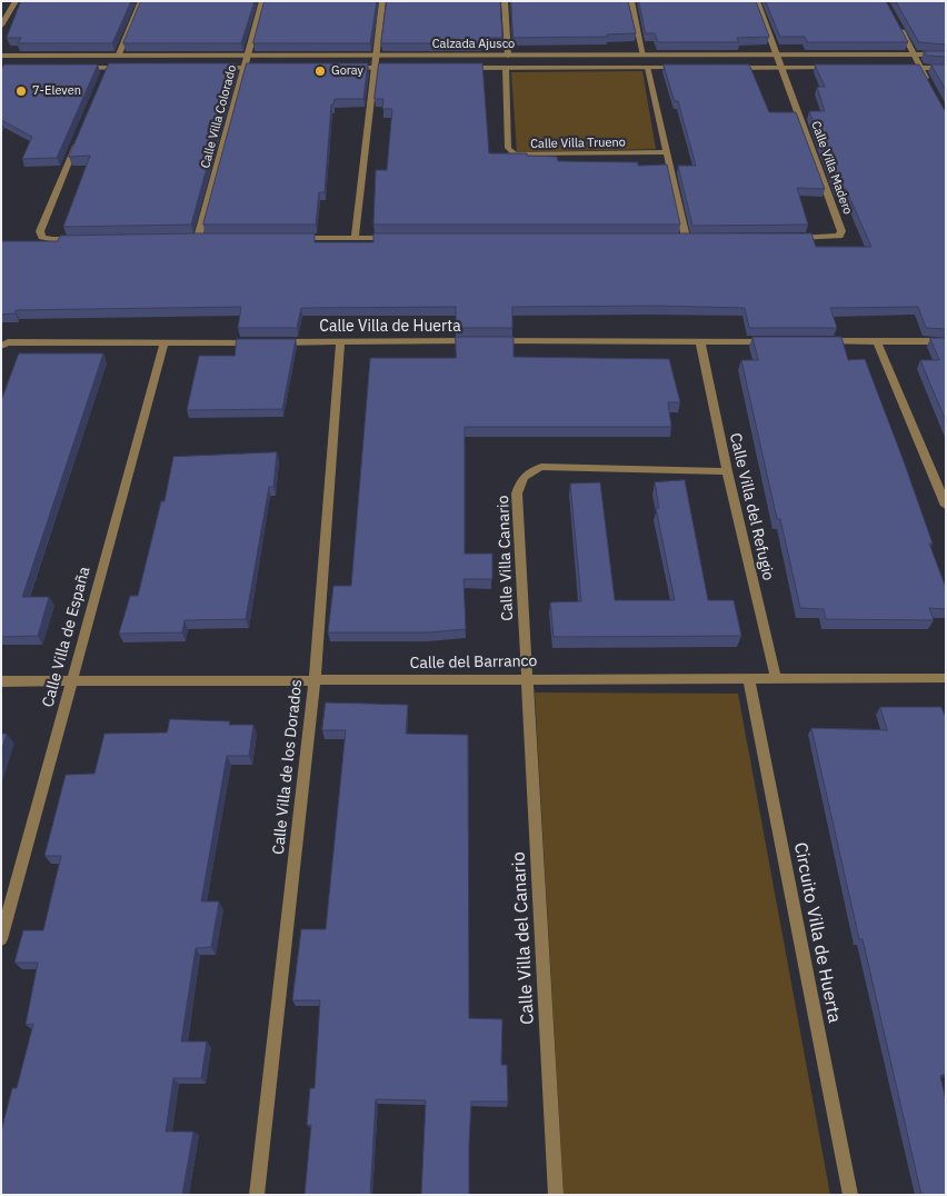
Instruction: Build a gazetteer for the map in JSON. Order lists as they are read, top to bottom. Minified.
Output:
{"streets":{"street":["Calzada Ajusco","Calle Villa Colorado","Calle Villa Trueno","Calle Villa Madero","Calle Villa de Huerta","Calle Villa del Refugio","Calle Villa Canario","Calle Villa de España","Calle del Barranco","Calle Villa de los Dorados","Circuito Villa de Huerta","Calle Villa del Canario"]},"crossings":[["Calzada Ajusco","Calle Villa Colorado"],["Calzada Ajusco","Calle Villa Trueno"],["Calzada Ajusco","Calle Villa Madero"],["Calle Villa de Huerta","Calle Villa de los Dorados"],["Calle Villa del Refugio","Calle Villa Canario"],["Calle Villa del Refugio","Calle del Barranco"],["Calle Villa Canario","Calle del Barranco"],["Calle Villa Canario","Calle Villa del Canario"],["Calle Villa de España","Calle del Barranco"],["Calle del Barranco","Calle Villa de los Dorados"],["Calle del Barranco","Circuito Villa de Huerta"],["Calle del Barranco","Calle Villa del Canario"]],"places":["Goray","7-Eleven"]}
